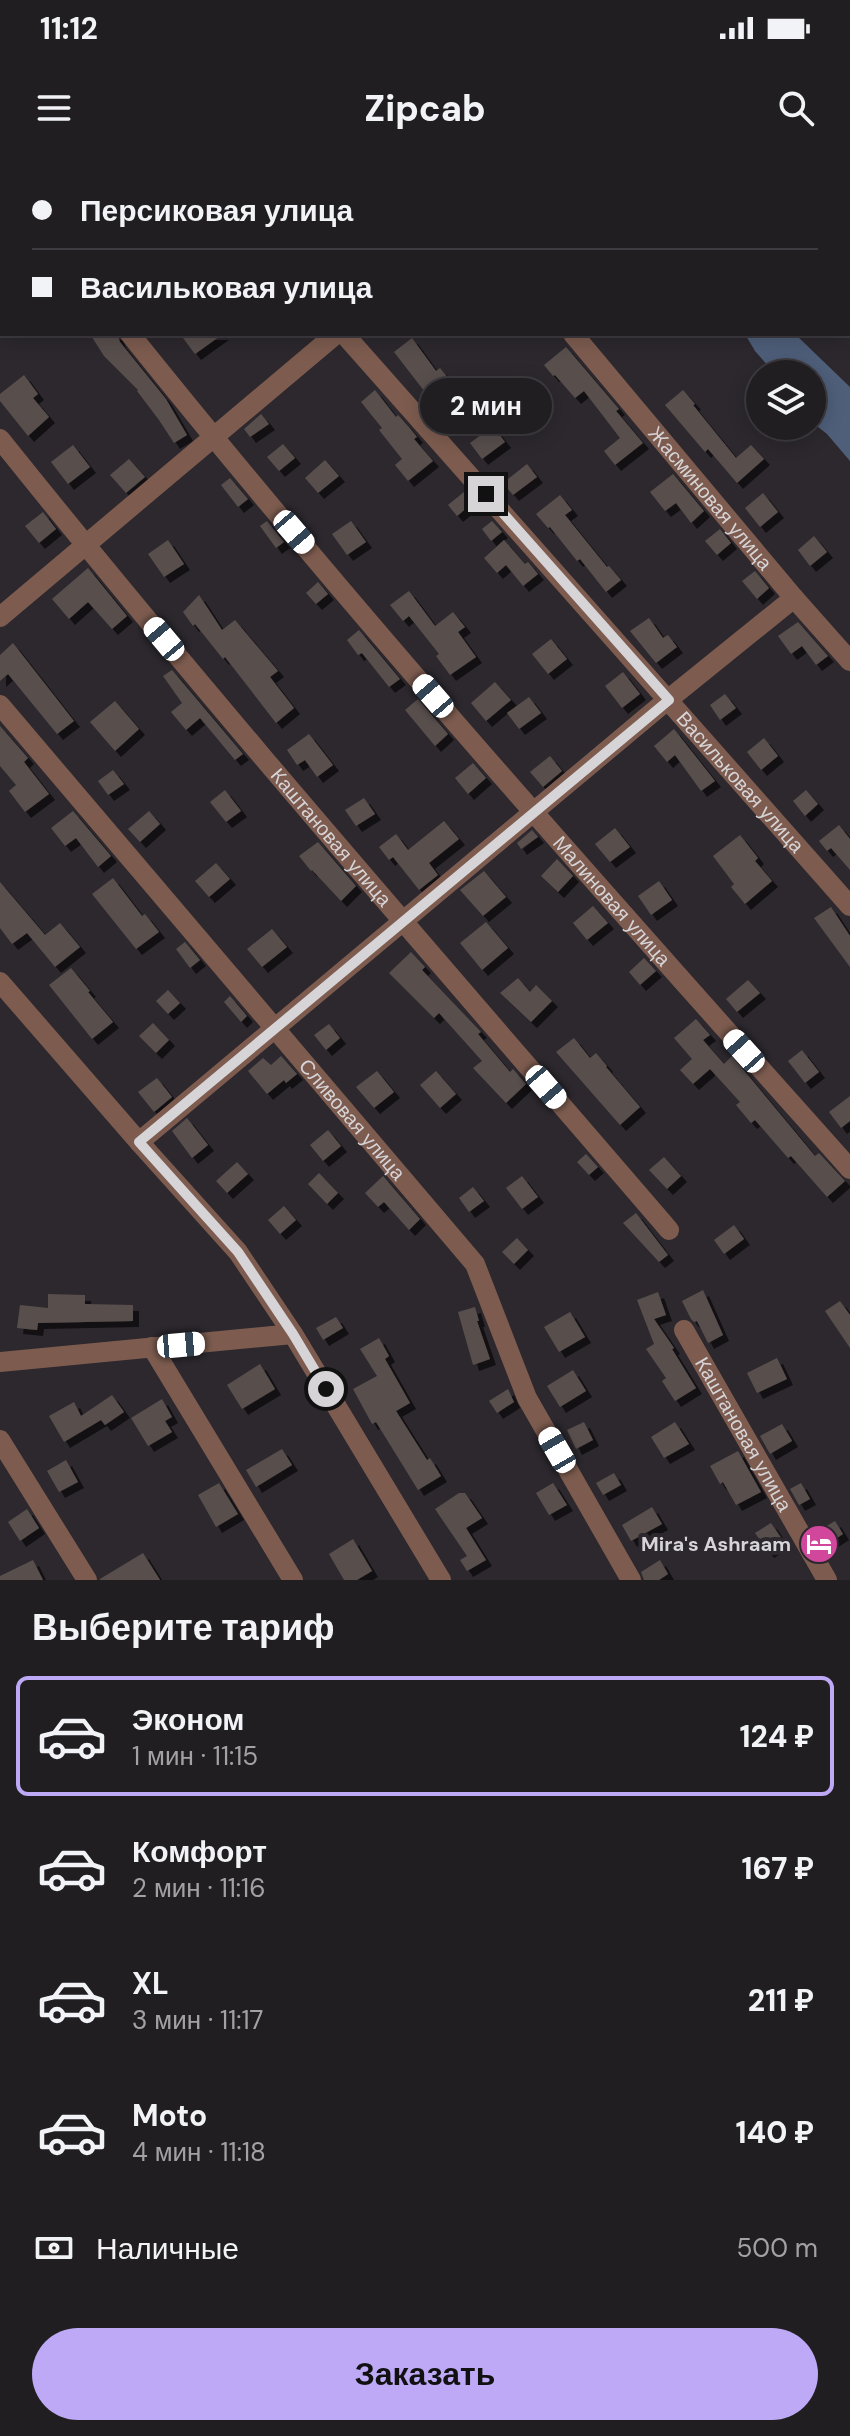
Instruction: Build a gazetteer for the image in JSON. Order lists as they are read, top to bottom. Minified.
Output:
{"streets":{"street":["Жасминовая улица","Васильковая улица","Каштановая улица","Малиновая улица","Сливовая улица"]},"places":{"hotel":["Mira's Ashraam"]},"page":{"status":"11:12","header":"Zipcab","banner":["Персиковая улица","Васильковая улица"],"bubble":"2 мин","heading":"Выберите тариф","list":[{"name":"Эконом","note":"1 мин · 11:15","value":"124 ₽"},{"name":"Комфорт","note":"2 мин · 11:16","value":"167 ₽"},{"name":"XL","note":"3 мин · 11:17","value":"211 ₽"},{"name":"Moto","note":"4 мин · 11:18","value":"140 ₽"}],"pay":["Наличные","500 m"],"buttons":"Заказать"}}
